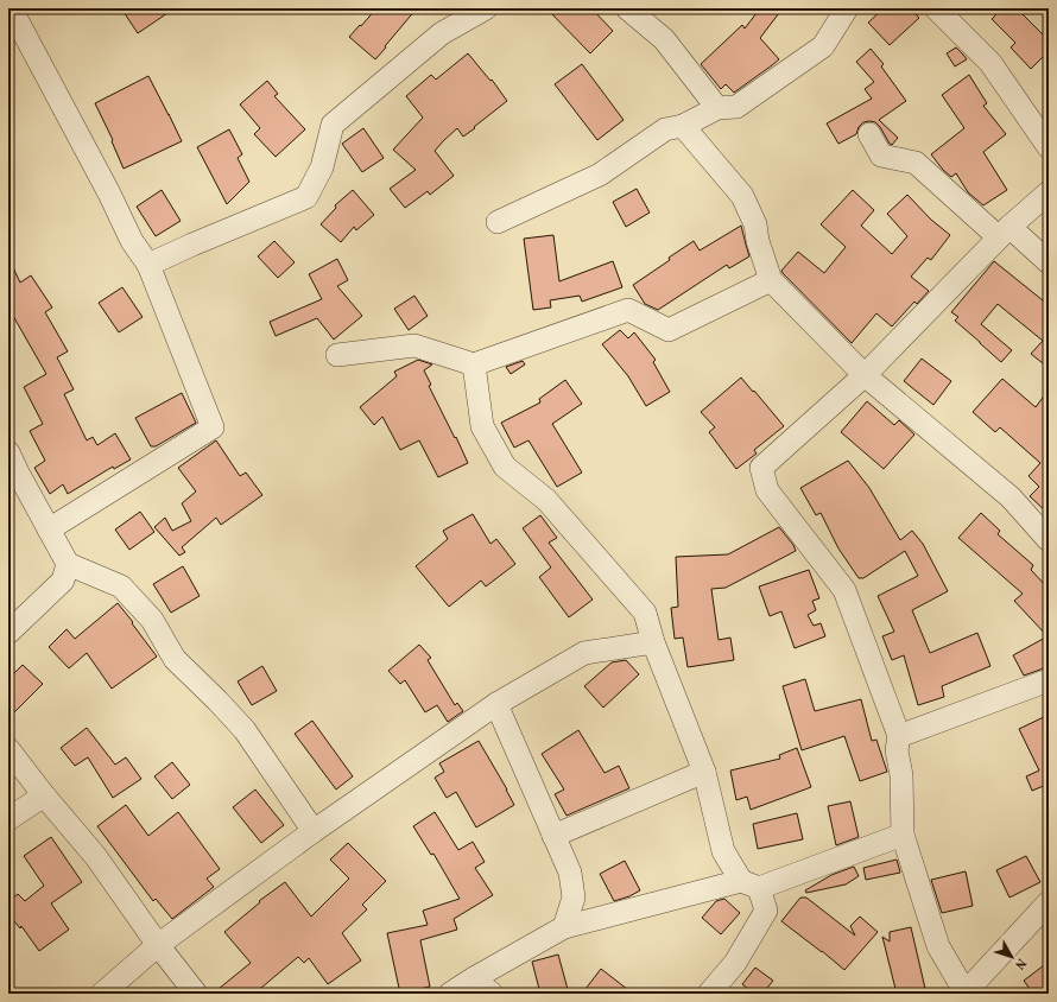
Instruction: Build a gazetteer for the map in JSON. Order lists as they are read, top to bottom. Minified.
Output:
{"north":"bottom right"}
